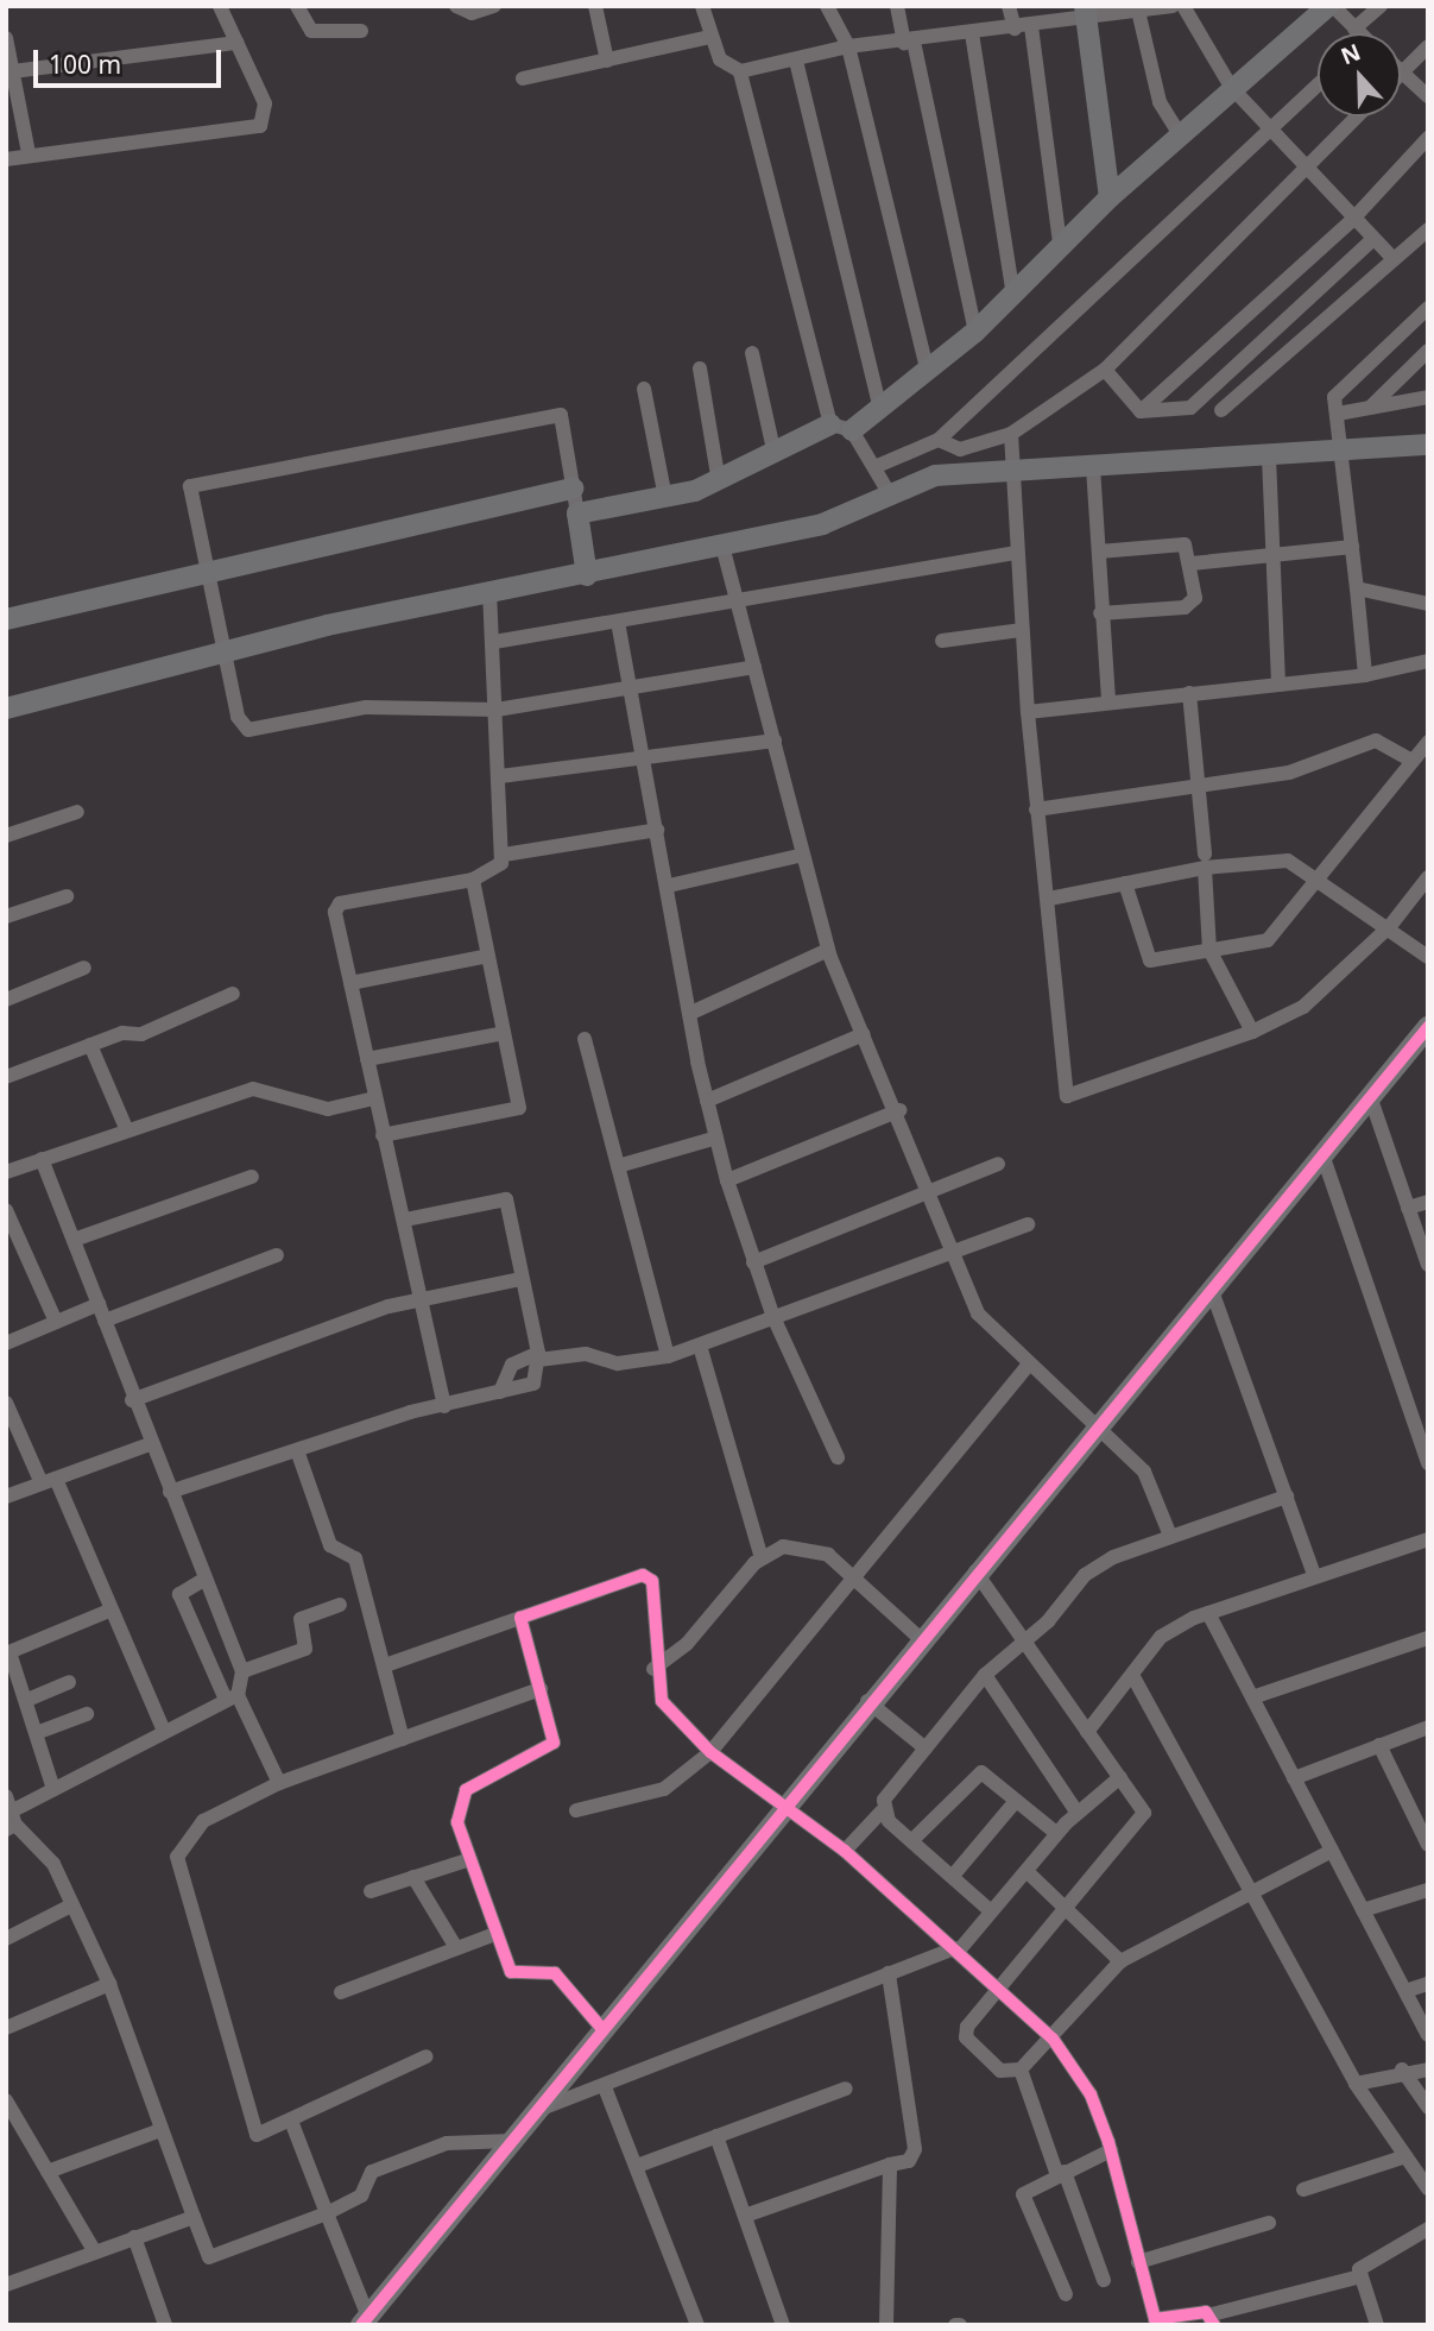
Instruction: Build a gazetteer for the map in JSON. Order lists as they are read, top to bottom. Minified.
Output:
{"scale_bar":"100 m","north":"top"}
